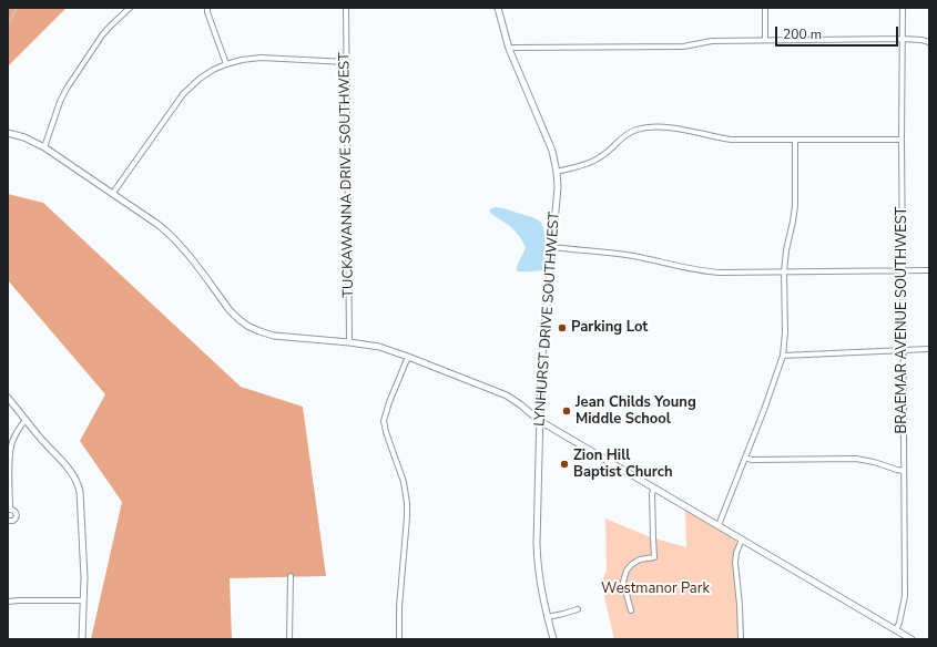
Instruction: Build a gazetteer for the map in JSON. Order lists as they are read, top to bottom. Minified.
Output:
{"streets":{"street":["TUCKAWANNA DRIVE SOUTHWEST","LYNHURST DRIVE SOUTHWEST","BRAEMAR AVENUE SOUTHWEST"]},"parks":["Westmanor Park"],"places":["Parking Lot","Jean Childs Young Middle School","Zion Hill Baptist Church"],"scale_bar":"200 m"}
